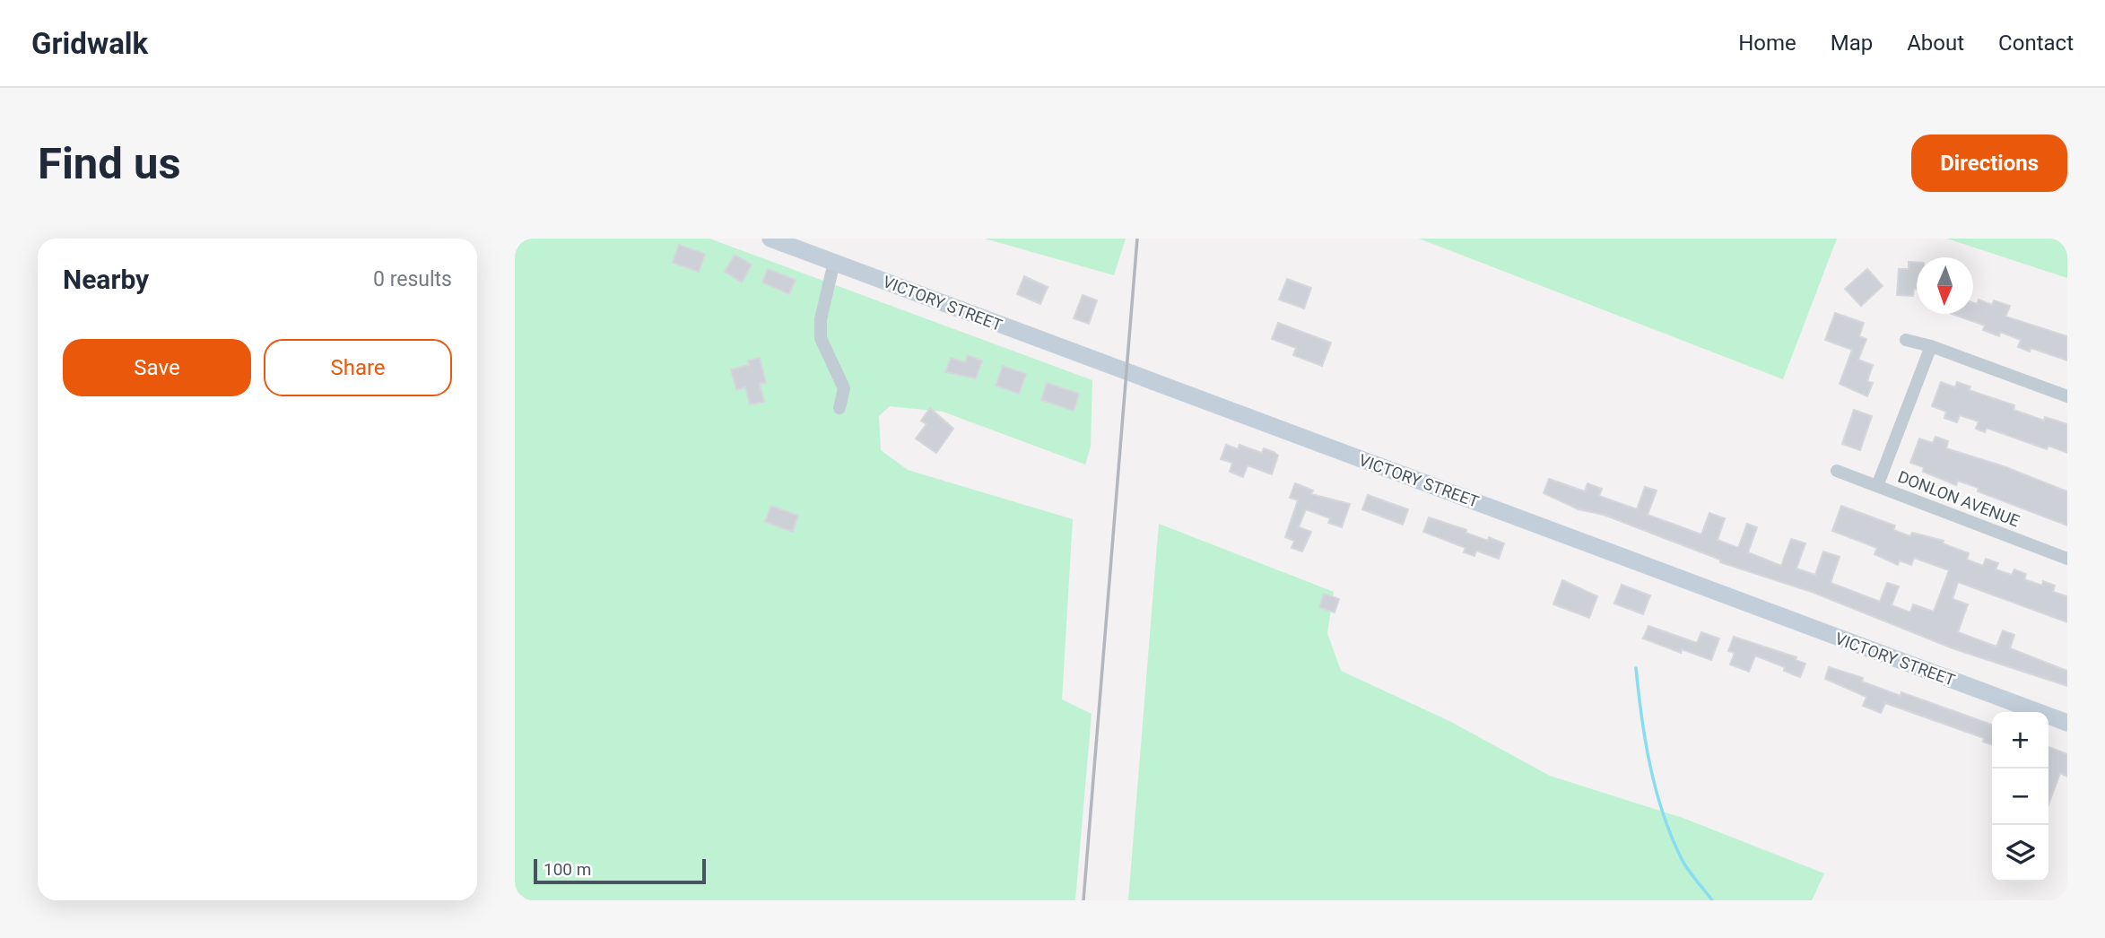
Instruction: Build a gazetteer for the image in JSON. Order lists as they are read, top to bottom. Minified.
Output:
{"streets":{"street":["VICTORY STREET","DONLON AVENUE"]},"scale_bar":"100 m","north":"bottom","page":{"header":"Gridwalk","nav":["Home","Map","About","Contact"],"buttons":["Directions",["Save","Share"]],"title":"Find us","heading":["Nearby","0 results"],"map_buttons":["+","−"],"scale":"100 m"}}
